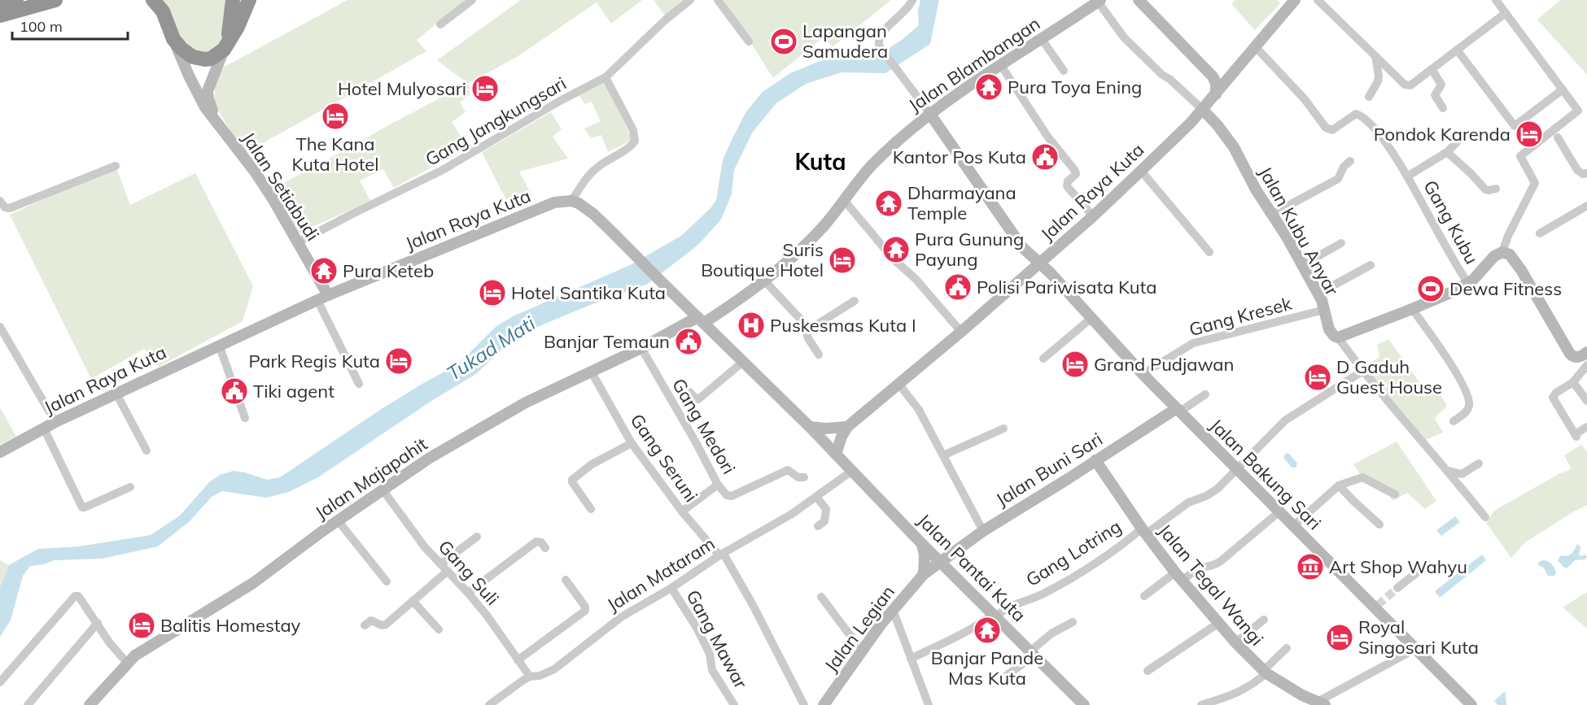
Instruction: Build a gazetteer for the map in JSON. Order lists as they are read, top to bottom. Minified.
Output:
{"streets":{"main road":["Jalan Blambangan","Jalan Setiabudi","Jalan Raya Kuta","Jalan Kubu Anyar","Jalan Buni Sari","Jalan Bakung Sari","Jalan Majapahit","Jalan Pantai Kuta","Jalan Tegal Wangi","Jalan Legian"],"street":["Gang Jangkungsari","Gang Kubu","Gang Kresek","Gang Medori","Gang Seruni","Gang Lotring","Gang Suli","Jalan Mataram","Gang Mawar"]},"crossings":[["Jalan Blambangan","Jalan Bakung Sari"],["Jalan Blambangan","Jalan Majapahit"],["Gang Jangkungsari","Jalan Setiabudi"],["Jalan Setiabudi","Jalan Raya Kuta"],["Jalan Raya Kuta","Gang Kubu"],["Jalan Raya Kuta","Jalan Kubu Anyar"],["Jalan Raya Kuta","Jalan Bakung Sari"],["Jalan Raya Kuta","Jalan Pantai Kuta"],["Jalan Kubu Anyar","Gang Kresek"],["Gang Kresek","Jalan Bakung Sari"],["Gang Medori","Jalan Majapahit"],["Gang Seruni","Jalan Majapahit"],["Gang Seruni","Jalan Mataram"],["Jalan Buni Sari","Jalan Bakung Sari"],["Jalan Buni Sari","Jalan Pantai Kuta"],["Jalan Buni Sari","Jalan Tegal Wangi"],["Jalan Buni Sari","Jalan Legian"],["Jalan Bakung Sari","Gang Lotring"],["Jalan Majapahit","Gang Suli"],["Gang Lotring","Jalan Pantai Kuta"],["Gang Lotring","Jalan Tegal Wangi"],["Jalan Pantai Kuta","Jalan Mataram"],["Jalan Pantai Kuta","Jalan Legian"],["Gang Suli","Jalan Mataram"],["Jalan Mataram","Gang Mawar"]],"districts":["Kuta"],"water":["Tukad Mati"],"places":{"sports":["Lapangan Samudera","Dewa Fitness"],"temple":["Pura Toya Ening","Dharmayana Temple","Pura Gunung Payung","Pura Keteb","Banjar Pande Mas Kuta"],"hotel":["Hotel Mulyosari","The Kana Kuta Hotel","Pondok Karenda","Suris Boutique Hotel","Hotel Santika Kuta","Park Regis Kuta","Grand Pudjawan","D Gaduh Guest House","Balitis Homestay","Royal Singosari Kuta"],"public building":["Kantor Pos Kuta","Polisi Pariwisata Kuta","Banjar Temaun","Tiki agent"],"hospital":["Puskesmas Kuta I"],"museum":["Art Shop Wahyu"]},"scale_bar":"100 m"}
